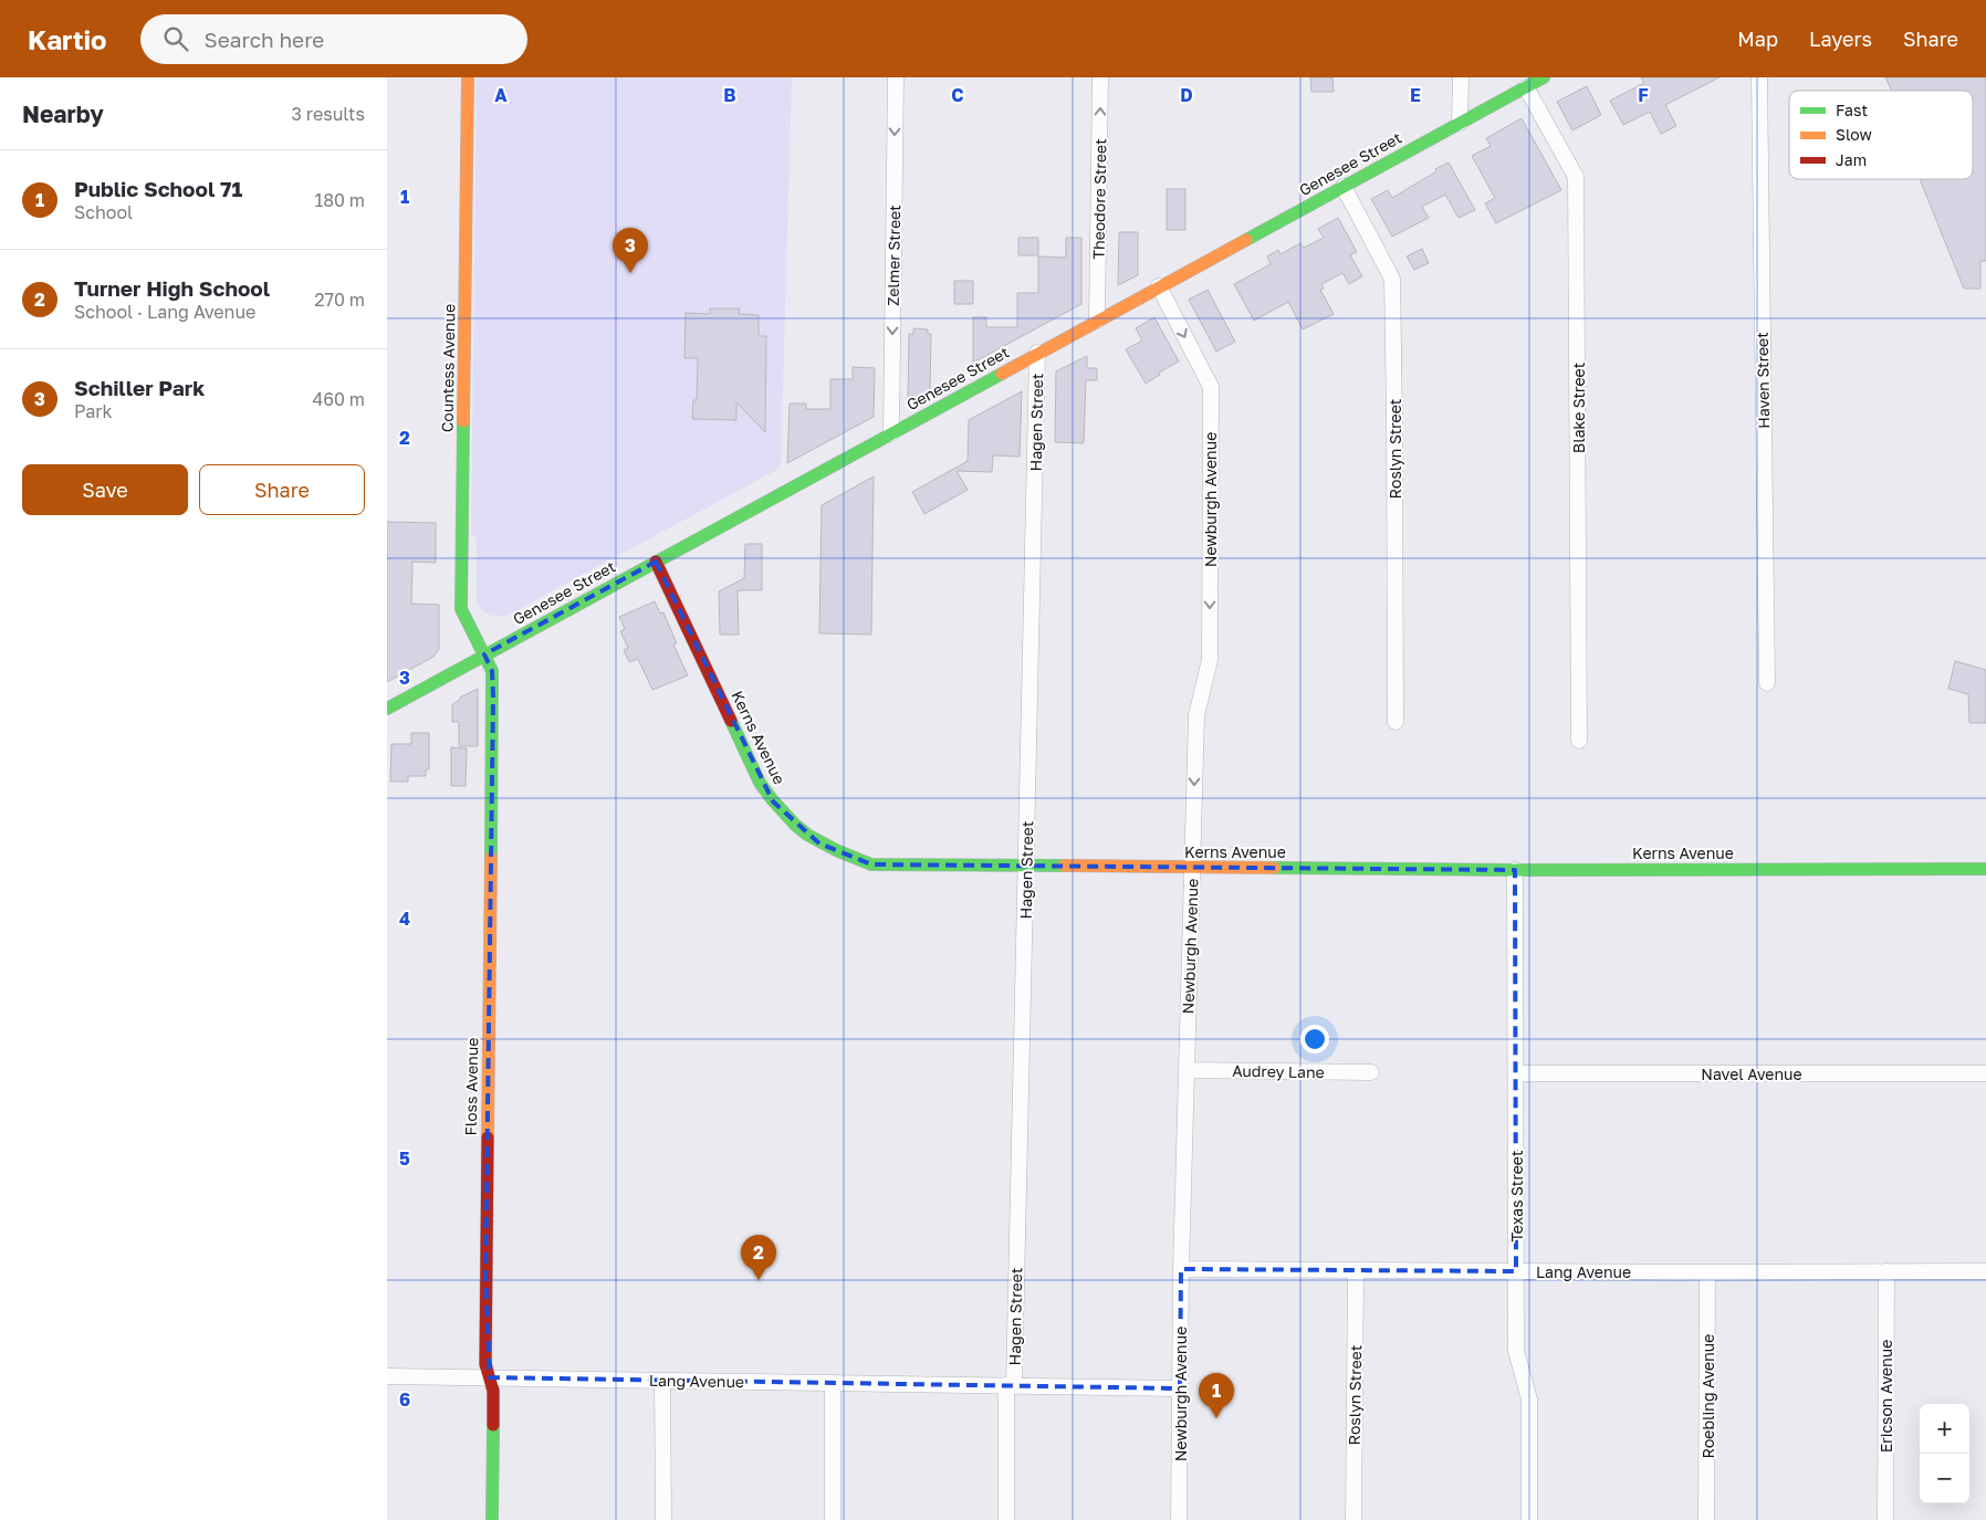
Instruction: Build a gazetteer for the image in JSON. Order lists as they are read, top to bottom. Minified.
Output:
{"streets":{"street":["Genesee Street","Theodore Street","Zelmer Street","Countess Avenue","Haven Street","Blake Street","Hagen Street","Roslyn Street","Newburgh Avenue","Kerns Avenue","Audrey Lane","Navel Avenue","Floss Avenue","Texas Street","Lang Avenue","Roebling Avenue","Ericson Avenue"]},"crossings":[["Genesee Street","Theodore Street"],["Genesee Street","Zelmer Street"],["Genesee Street","Countess Avenue"],["Genesee Street","Blake Street"],["Genesee Street","Hagen Street"],["Genesee Street","Roslyn Street"],["Genesee Street","Newburgh Avenue"],["Genesee Street","Kerns Avenue"],["Genesee Street","Floss Avenue"],["Countess Avenue","Floss Avenue"],["Hagen Street","Kerns Avenue"],["Hagen Street","Lang Avenue"],["Roslyn Street","Lang Avenue"],["Newburgh Avenue","Kerns Avenue"],["Newburgh Avenue","Audrey Lane"],["Newburgh Avenue","Lang Avenue"],["Kerns Avenue","Texas Street"],["Navel Avenue","Texas Street"],["Floss Avenue","Lang Avenue"],["Texas Street","Lang Avenue"],["Lang Avenue","Roebling Avenue"],["Lang Avenue","Ericson Avenue"]],"one_way":["Theodore Street","Zelmer Street","Newburgh Avenue"],"legend":["Fast","Slow","Jam"],"page":{"header":"Kartio","search":"Search here","nav":["Map","Layers","Share"],"heading":["Nearby","3 results"],"list":[{"mark":"1","name":"Public School 71","note":"School","value":"180 m"},{"mark":"2","name":"Turner High School","note":"School · Lang Avenue","value":"270 m"},{"mark":"3","name":"Schiller Park","note":"Park","value":"460 m"}],"pins":["3","2","1"],"buttons":["Save","Share"],"map_buttons":["+","−"]},"grid":{"columns":["A","B","C","D","E","F"],"rows":["1","2","3","4","5","6"]}}
